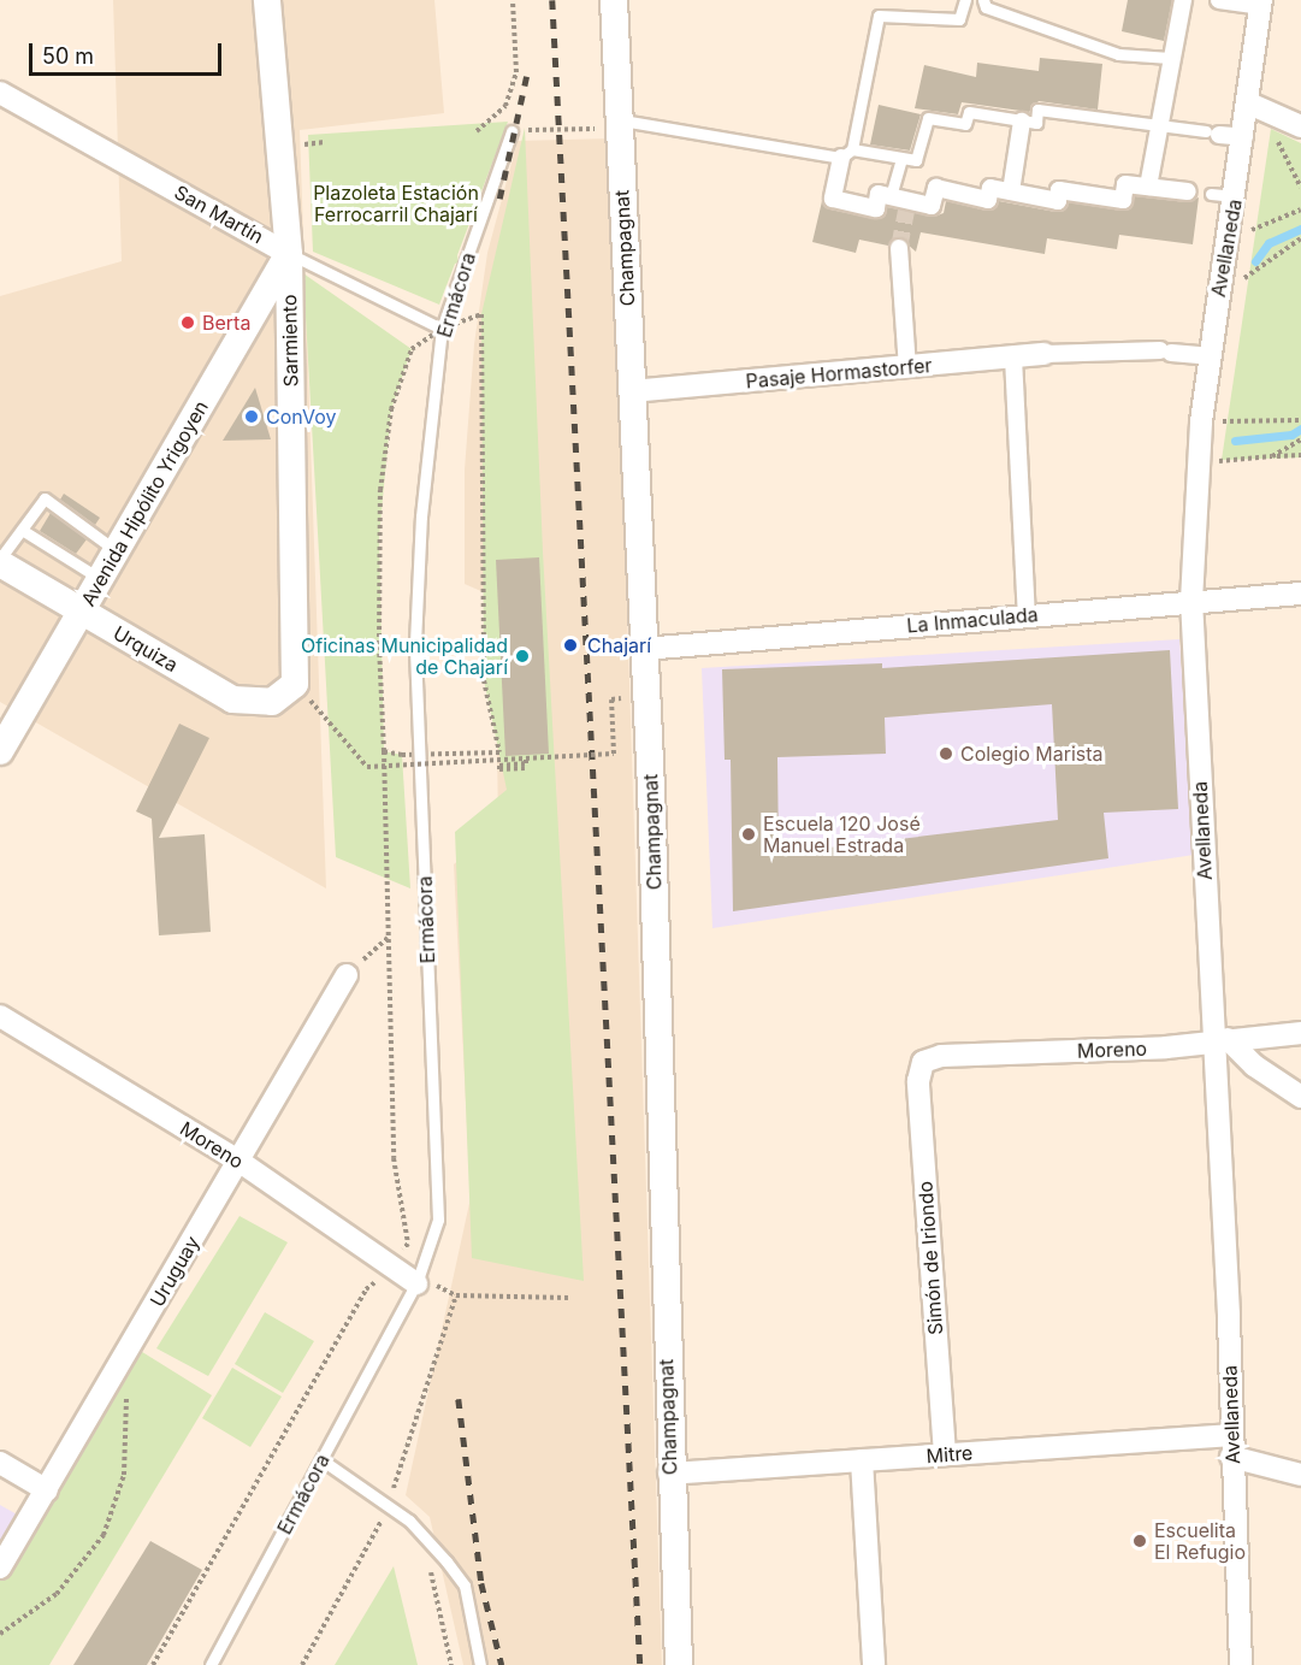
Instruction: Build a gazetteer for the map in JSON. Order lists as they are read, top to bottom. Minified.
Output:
{"streets":{"street":["San Martín","Champagnat","Avellaneda","Sarmiento","Pasaje Hormastorfer","Avenida Hipólito Yrigoyen","La Inmaculada","Urquiza","Moreno","Simón de Iriondo","Uruguay","Mitre"],"lane":["Ermácora"]},"crossings":[["San Martín","Ermácora"],["San Martín","Sarmiento"],["San Martín","Avenida Hipólito Yrigoyen"],["Champagnat","Pasaje Hormastorfer"],["Champagnat","La Inmaculada"],["Champagnat","Mitre"],["Avellaneda","La Inmaculada"],["Avellaneda","Moreno"],["Avellaneda","Mitre"],["Ermácora","Moreno"],["Sarmiento","Avenida Hipólito Yrigoyen"],["Sarmiento","Urquiza"],["Avenida Hipólito Yrigoyen","Urquiza"],["Moreno","Simón de Iriondo"],["Moreno","Uruguay"],["Simón de Iriondo","Mitre"]],"parks":["Plazoleta Estación Ferrocarril Chajarí"],"places":["Berta","ConVoy","Chajarí","Oficinas Municipalidad de Chajarí","Colegio Marista","Escuela 120 José Manuel Estrada","Escuelita El Refugio"],"scale_bar":"50 m"}
